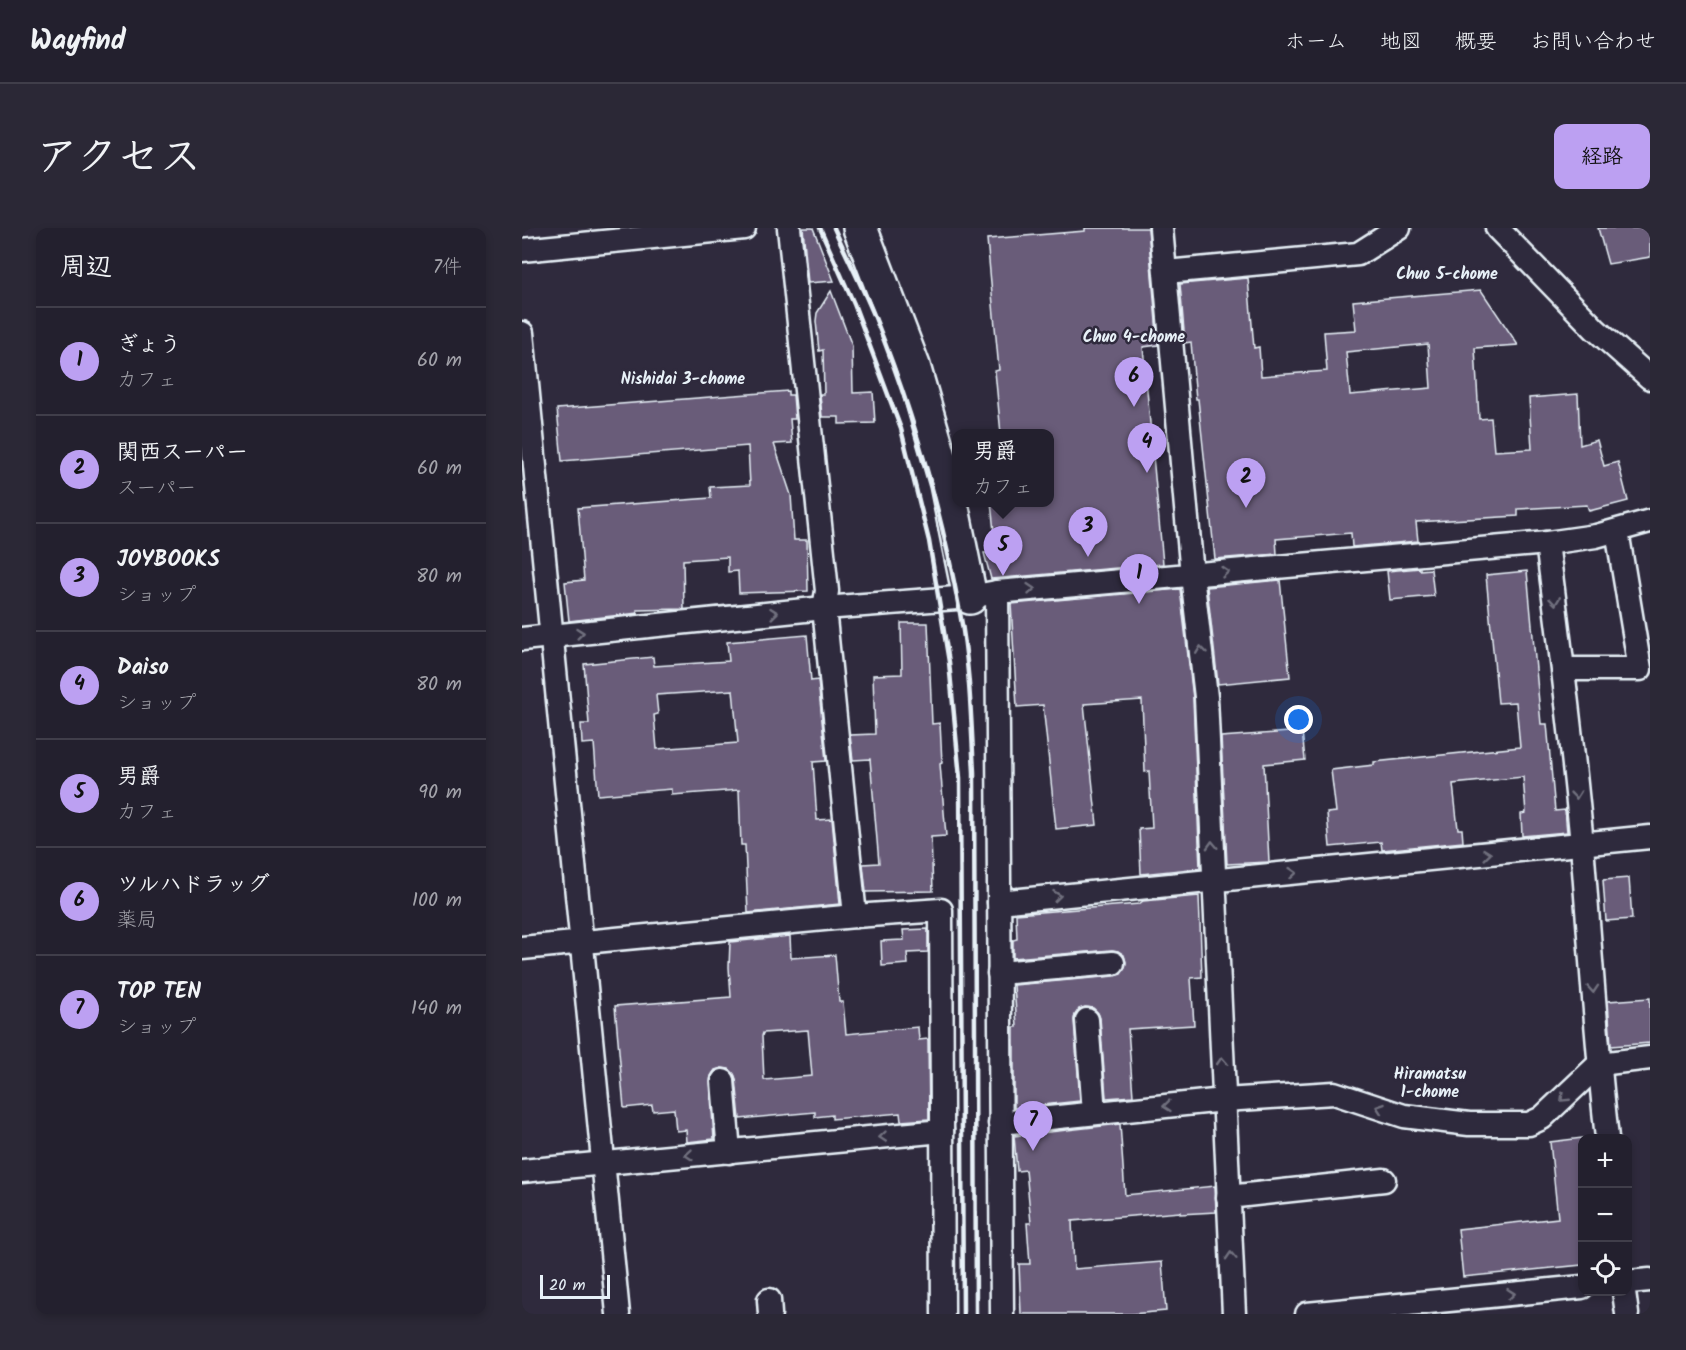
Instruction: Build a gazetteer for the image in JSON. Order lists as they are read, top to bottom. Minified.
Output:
{"districts":["Chuo 5-chome","Chuo 4-chome","Nishidai 3-chome","Hiramatsu 1-chome"],"scale_bar":"20 m","page":{"header":"Wayfind","nav":["ホーム","地図","概要","お問い合わせ"],"title":"アクセス","buttons":"経路","heading":["周辺","7件"],"list":[{"mark":"1","name":"ぎょう","note":"カフェ","value":"60 m"},{"mark":"2","name":"関西スーパー","note":"スーパー","value":"60 m"},{"mark":"3","name":"JOYBOOKS","note":"ショップ","value":"80 m"},{"mark":"4","name":"Daiso","note":"ショップ","value":"80 m"},{"mark":"5","name":"男爵","note":"カフェ","value":"90 m"},{"mark":"6","name":"ツルハドラッグ","note":"薬局","value":"100 m"},{"mark":"7","name":"TOP TEN","note":"ショップ","value":"140 m"}],"pins":["6","4","2","3","5","1","7"],"popup":["男爵","カフェ"],"map_buttons":["+","−"],"scale":"20 m"}}
